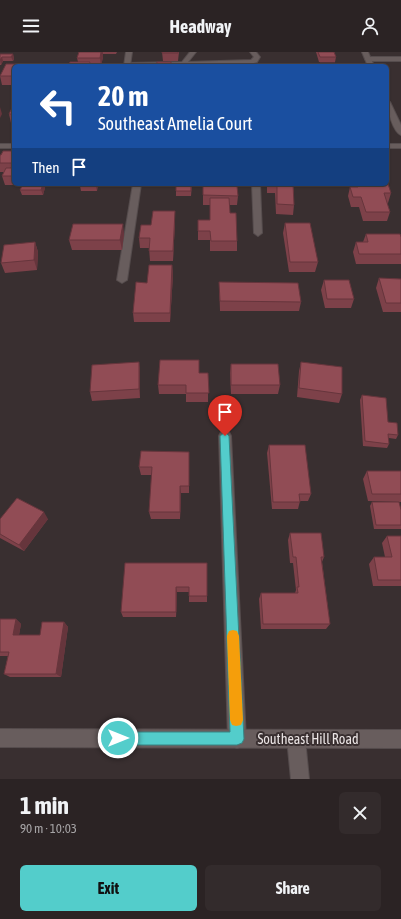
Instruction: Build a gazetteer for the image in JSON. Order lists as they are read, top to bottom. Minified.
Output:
{"streets":{"street":["Southeast Hill Road"]},"page":{"header":"Headway","turn":["20 m","Southeast Amelia Court"],"then":"Then","heading":["1 min","90 m · 10:03"],"buttons":["Exit","Share"]}}
